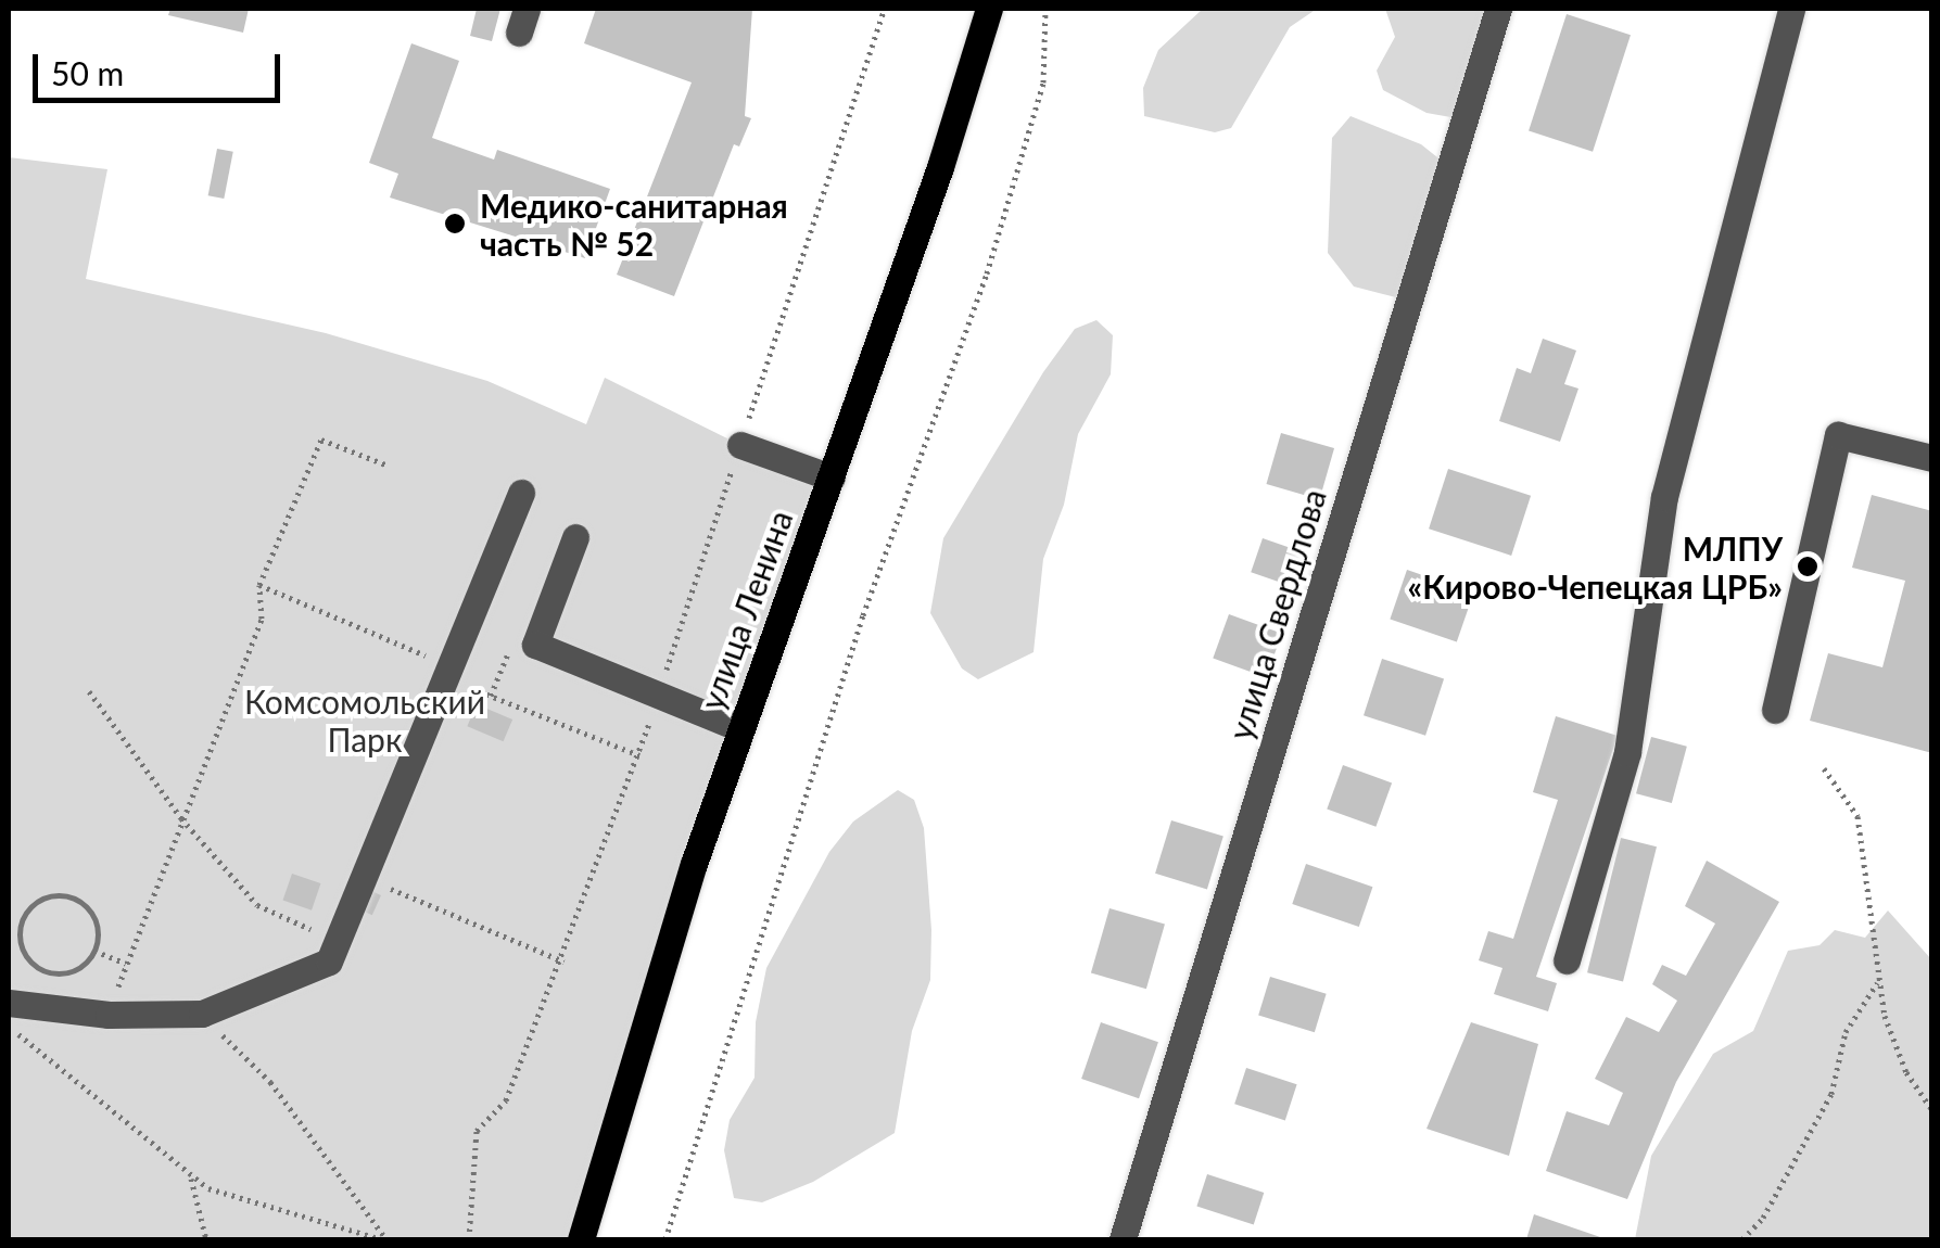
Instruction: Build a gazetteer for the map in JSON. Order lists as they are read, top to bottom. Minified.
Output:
{"streets":{"main road":["улица Ленина"],"street":["улица Свердлова"]},"parks":["Комсомольский Парк"],"places":["Медико-санитарная часть № 52","МЛПУ «Кирово-Чепецкая ЦРБ»"],"scale_bar":"50 m"}
